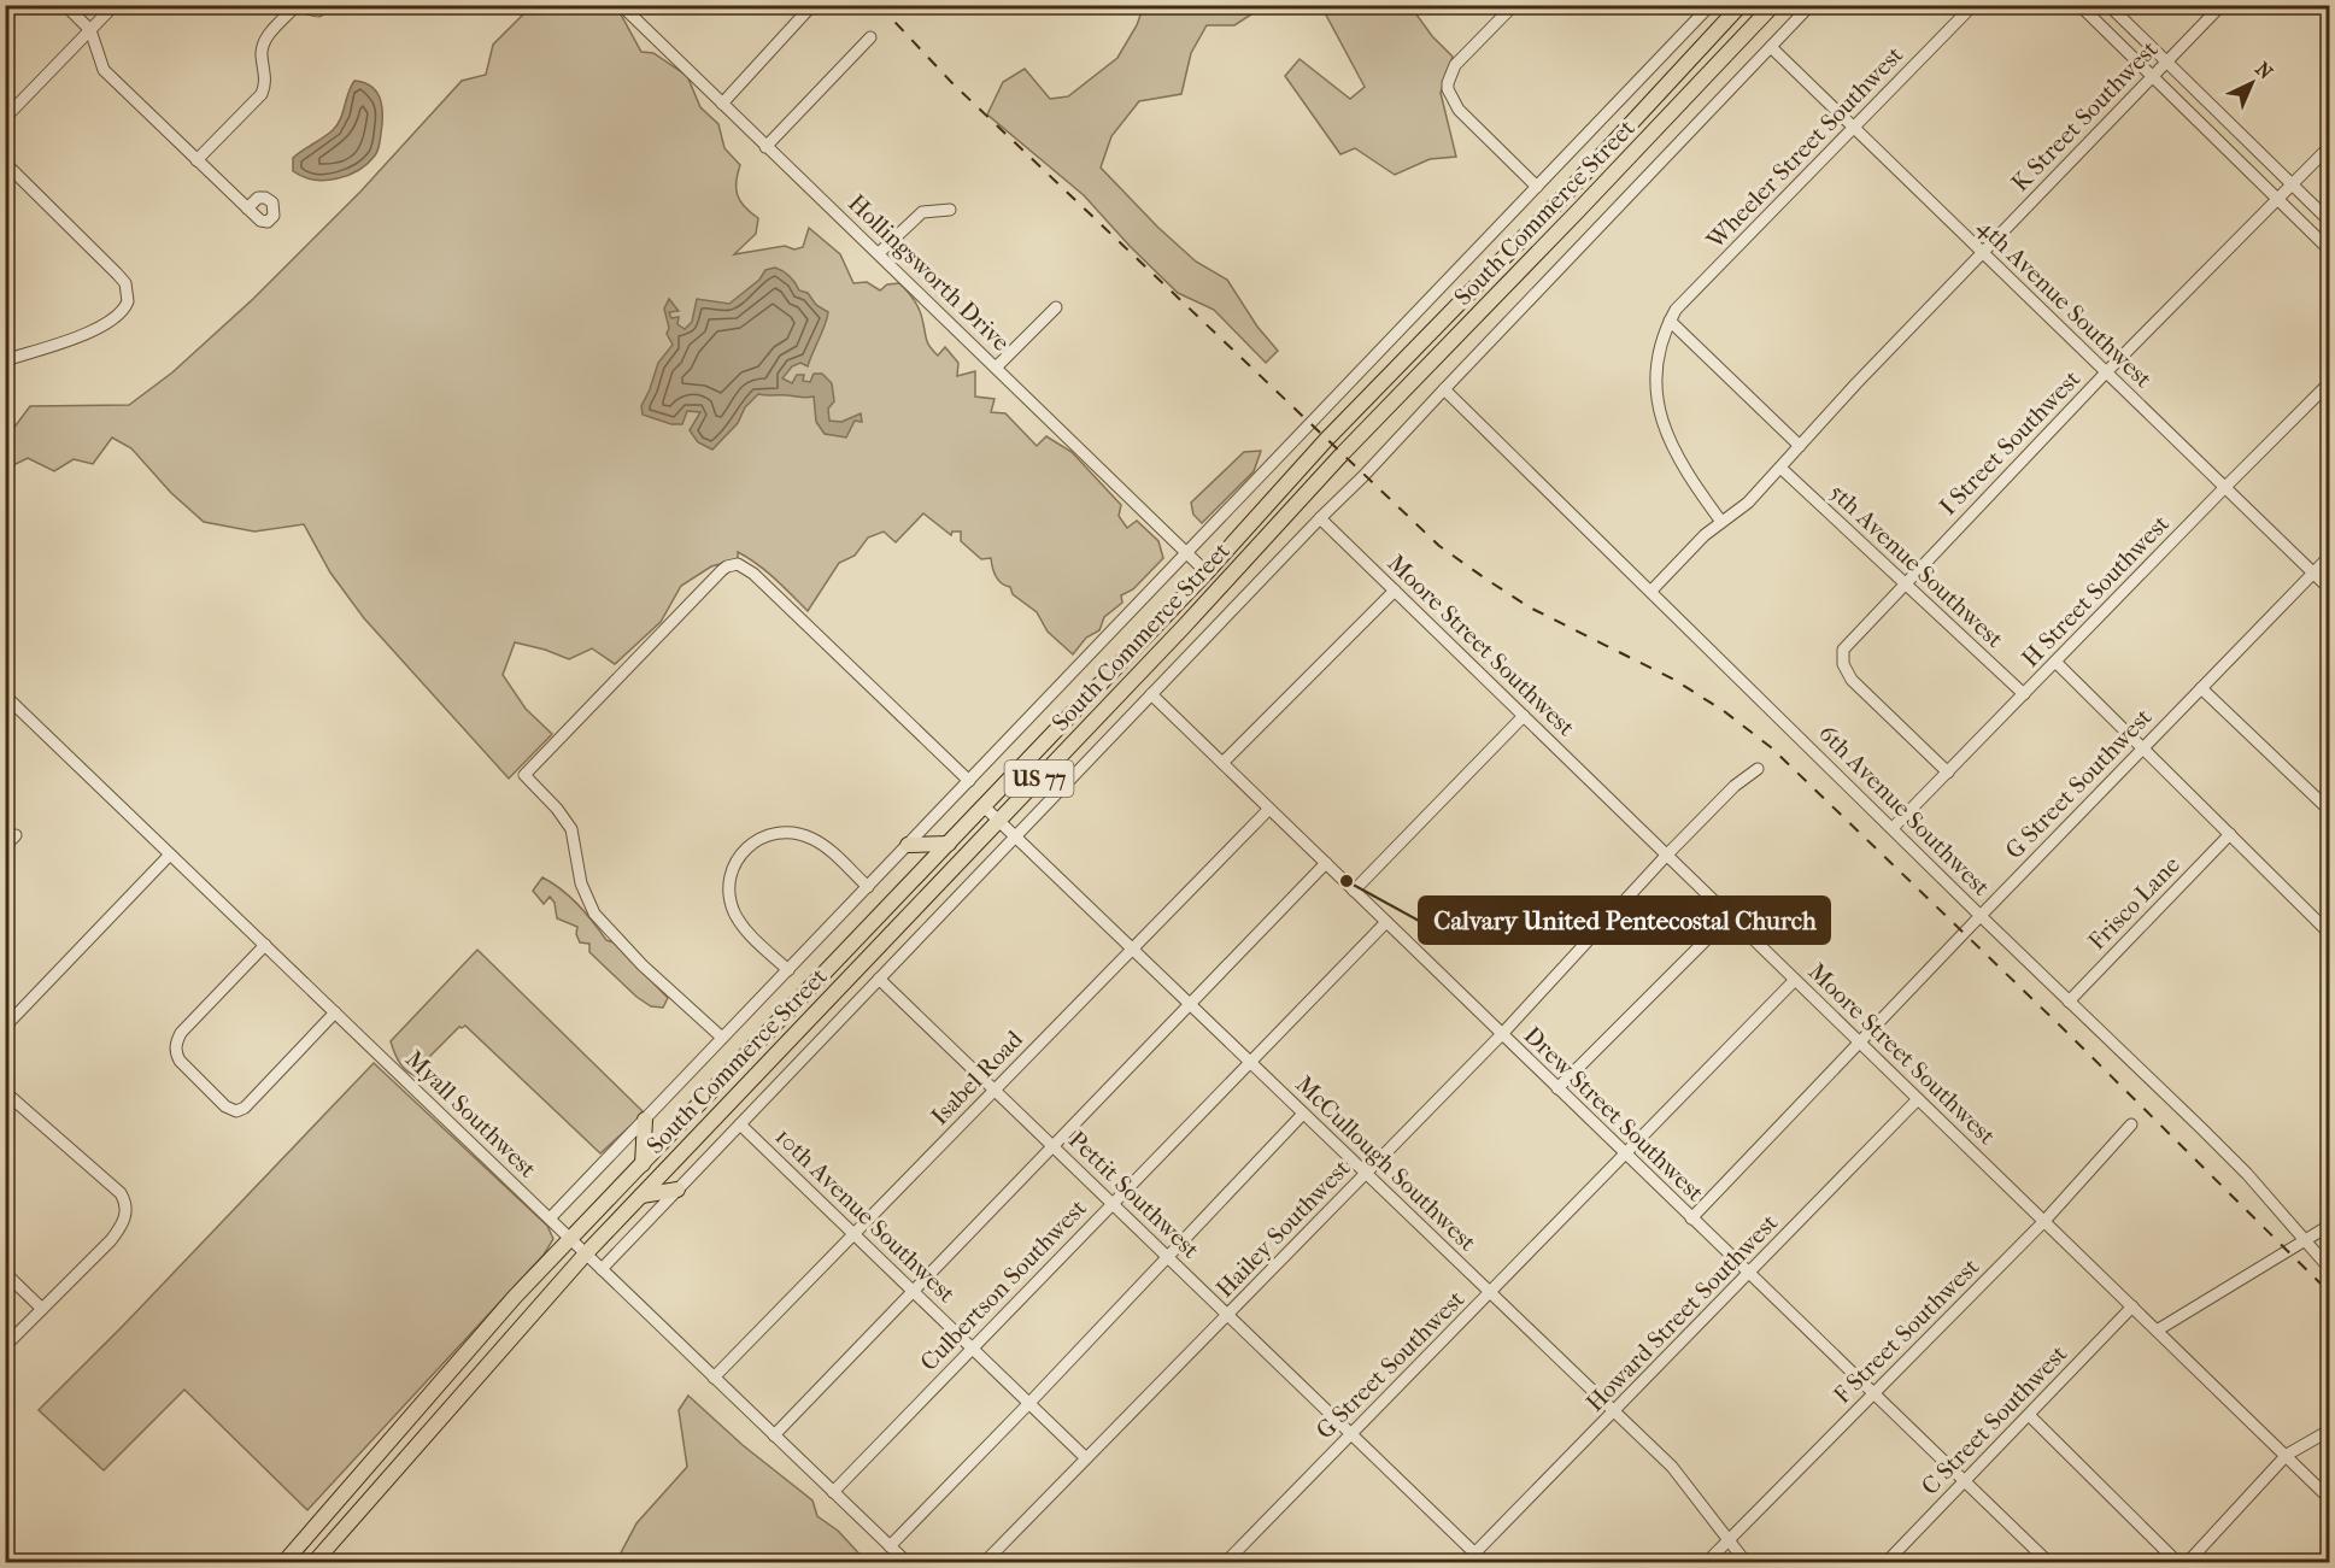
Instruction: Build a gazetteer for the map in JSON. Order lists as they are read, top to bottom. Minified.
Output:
{"streets":{"main road":["South Commerce Street","US 77"],"street":["K Street Southwest","Wheeler Street Southwest","Hollingsworth Drive","4th Avenue Southwest","I Street Southwest","5th Avenue Southwest","H Street Southwest","Moore Street Southwest","G Street Southwest","6th Avenue Southwest","Frisco Lane","Isabel Road","Myall Southwest","Drew Street Southwest","McCullough Southwest","Pettit Southwest","10th Avenue Southwest","Hailey Southwest","Culbertson Southwest","Howard Street Southwest","F Street Southwest","C Street Southwest"]},"crossings":[["K Street Southwest","4th Avenue Southwest"],["K Street Southwest","5th Avenue Southwest"],["Wheeler Street Southwest","4th Avenue Southwest"],["South Commerce Street","Hollingsworth Drive"],["South Commerce Street","Myall Southwest"],["South Commerce Street","McCullough Southwest"],["4th Avenue Southwest","I Street Southwest"],["4th Avenue Southwest","H Street Southwest"],["4th Avenue Southwest","G Street Southwest"],["I Street Southwest","5th Avenue Southwest"],["I Street Southwest","H Street Southwest"],["5th Avenue Southwest","H Street Southwest"],["H Street Southwest","6th Avenue Southwest"],["Moore Street Southwest","G Street Southwest"],["Moore Street Southwest","Hailey Southwest"],["Moore Street Southwest","Howard Street Southwest"],["Moore Street Southwest","F Street Southwest"],["Moore Street Southwest","C Street Southwest"],["G Street Southwest","6th Avenue Southwest"],["G Street Southwest","Drew Street Southwest"],["G Street Southwest","McCullough Southwest"],["G Street Southwest","Pettit Southwest"],["6th Avenue Southwest","Frisco Lane"],["Isabel Road","Myall Southwest"],["Isabel Road","Drew Street Southwest"],["Isabel Road","McCullough Southwest"],["Isabel Road","Pettit Southwest"],["Isabel Road","10th Avenue Southwest"],["Myall Southwest","Culbertson Southwest"],["Drew Street Southwest","Hailey Southwest"],["Drew Street Southwest","Culbertson Southwest"],["Drew Street Southwest","Howard Street Southwest"],["Drew Street Southwest","F Street Southwest"],["Drew Street Southwest","C Street Southwest"],["McCullough Southwest","Hailey Southwest"],["McCullough Southwest","Culbertson Southwest"],["McCullough Southwest","Howard Street Southwest"],["McCullough Southwest","F Street Southwest"],["Pettit Southwest","Hailey Southwest"],["Pettit Southwest","Culbertson Southwest"],["Pettit Southwest","Howard Street Southwest"],["10th Avenue Southwest","Hailey Southwest"],["10th Avenue Southwest","Culbertson Southwest"]],"places":["Calvary United Pentecostal Church"],"north":"top right"}
